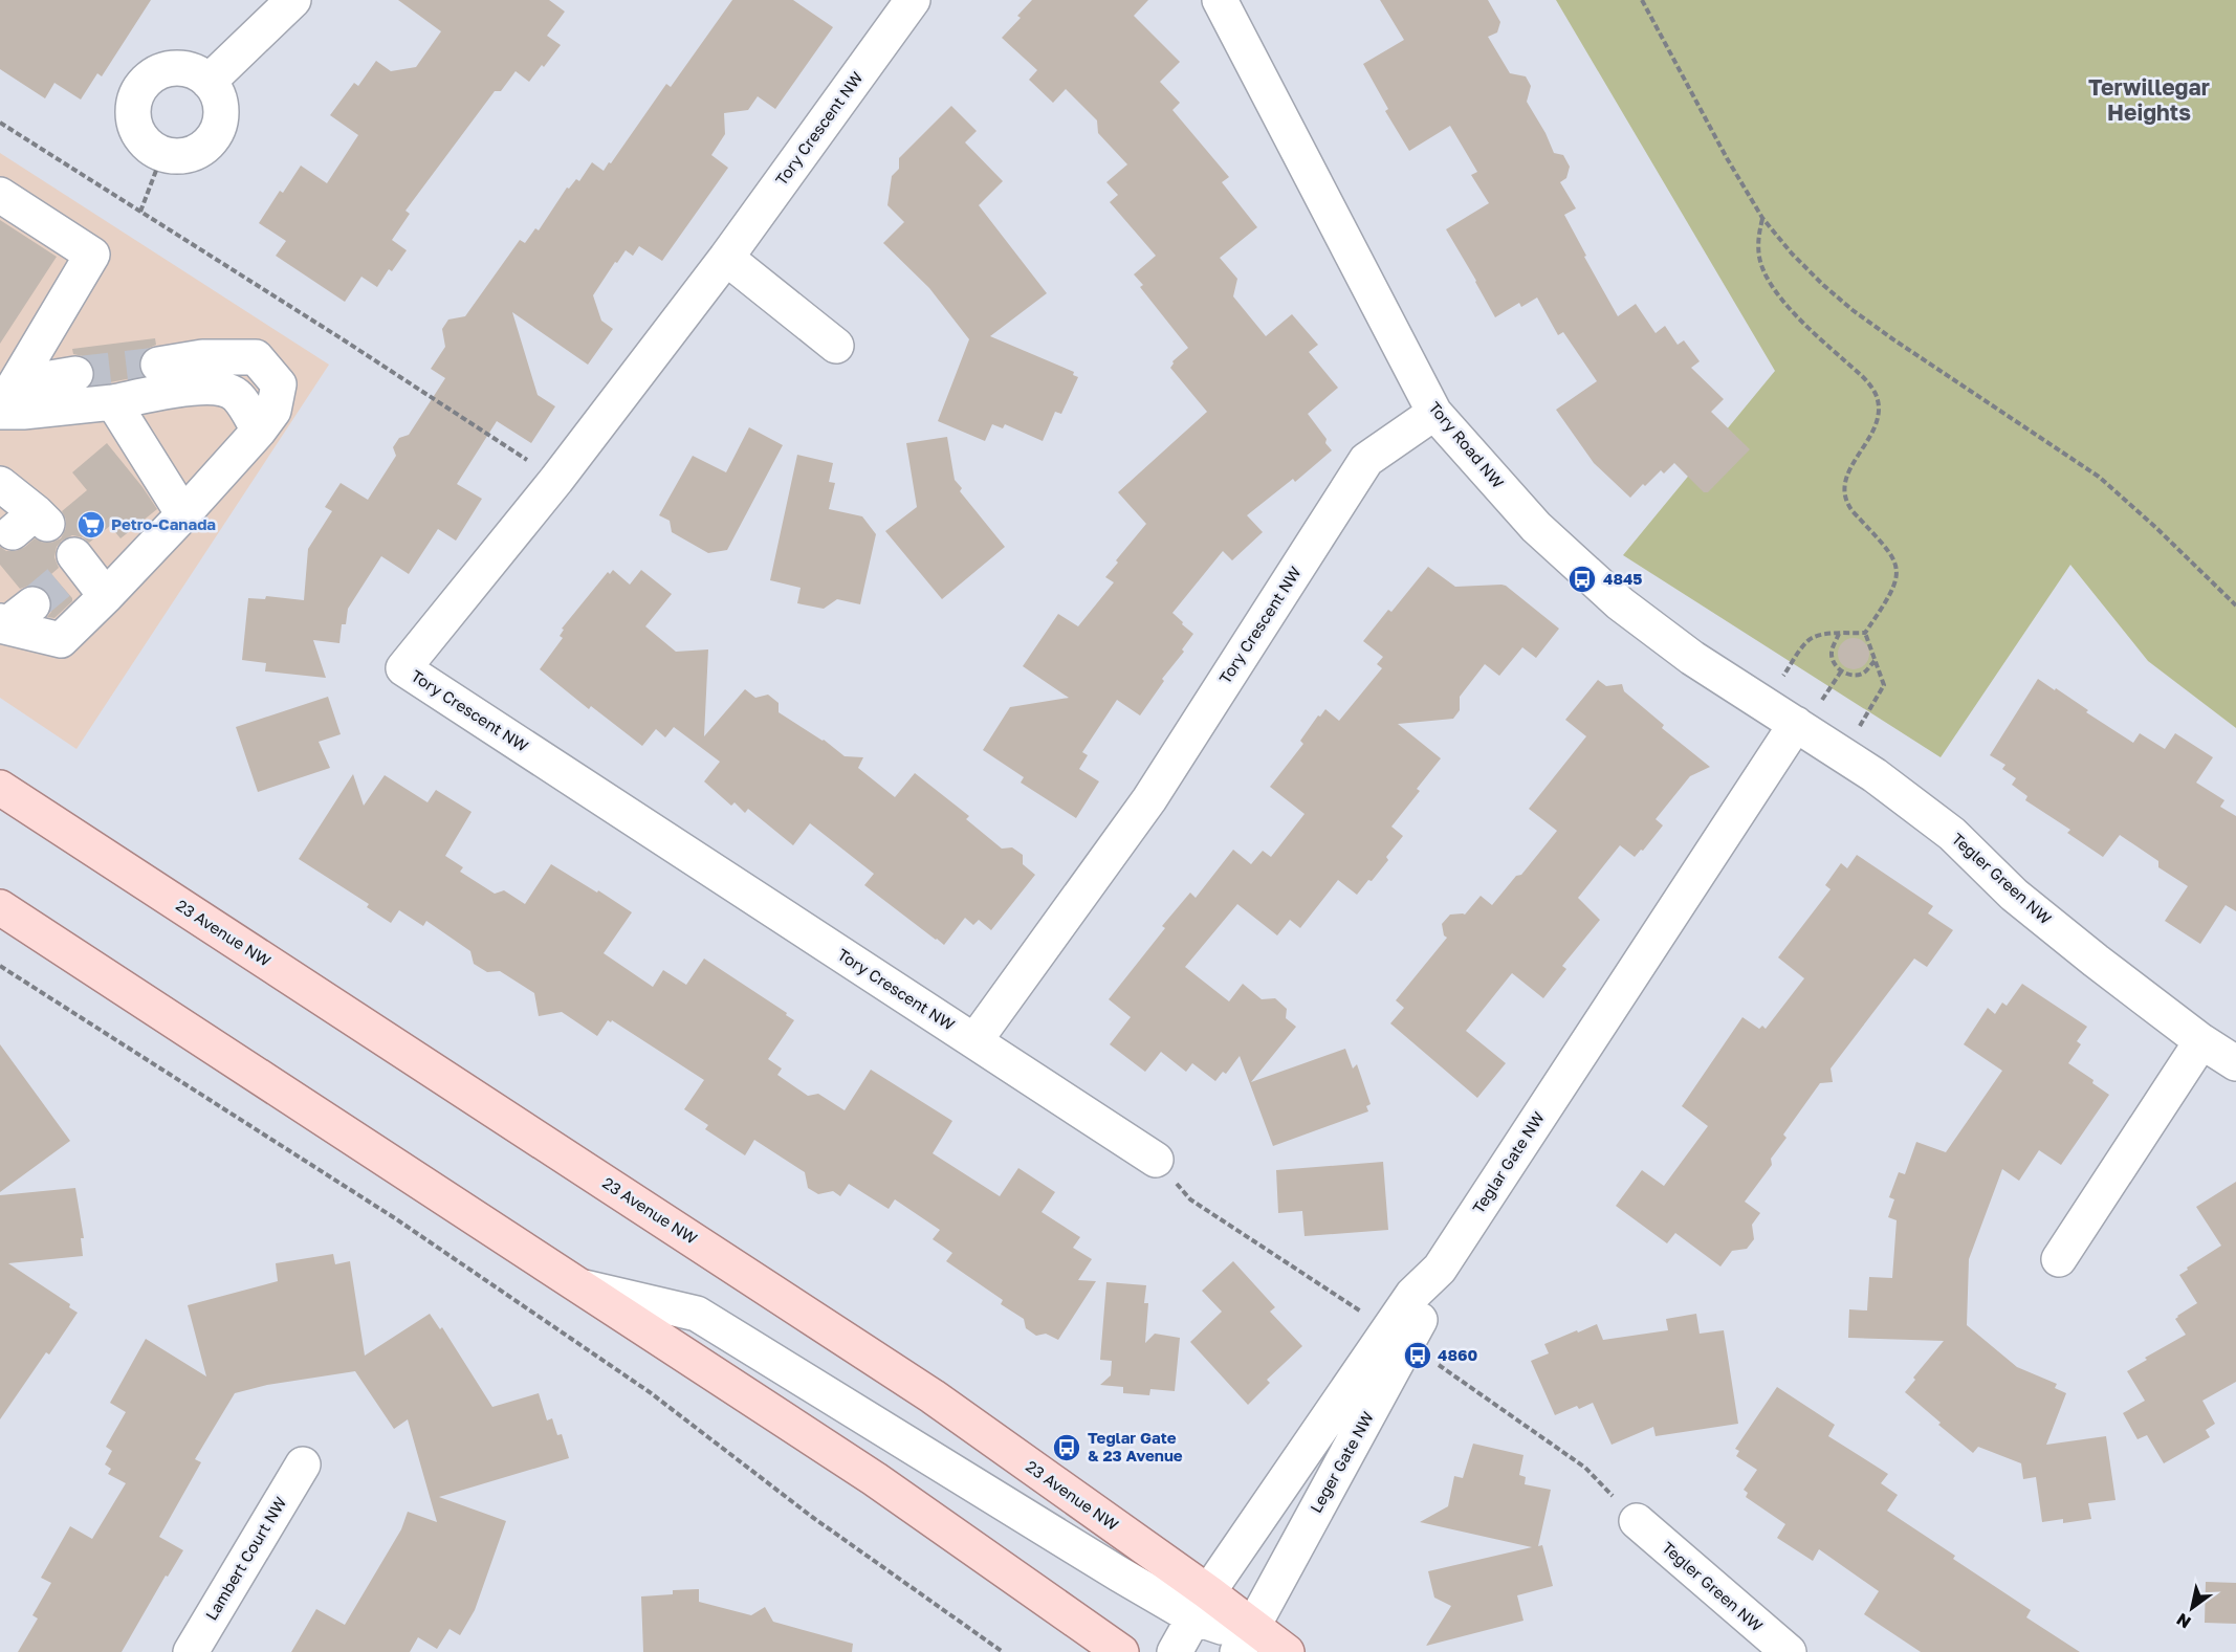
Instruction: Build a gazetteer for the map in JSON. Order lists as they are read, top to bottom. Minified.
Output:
{"streets":{"main road":["23 Avenue NW"],"street":["Tory Crescent NW","Tory Road NW","Tegler Green NW","Teglar Gate NW","Leger Gate NW","Lambert Court NW"]},"crossings":[["Tory Crescent NW","Tory Road NW"],["Tory Road NW","Tegler Green NW"],["Tory Road NW","Teglar Gate NW"],["Tegler Green NW","Teglar Gate NW"],["23 Avenue NW","Teglar Gate NW"],["23 Avenue NW","Leger Gate NW"],["Teglar Gate NW","Leger Gate NW"]],"districts":["Terwillegar Heights"],"places":{"supermarket":["Petro-Canada"],"bus stop":["4845","4860","Teglar Gate & 23 Avenue"]},"north":"bottom left"}
